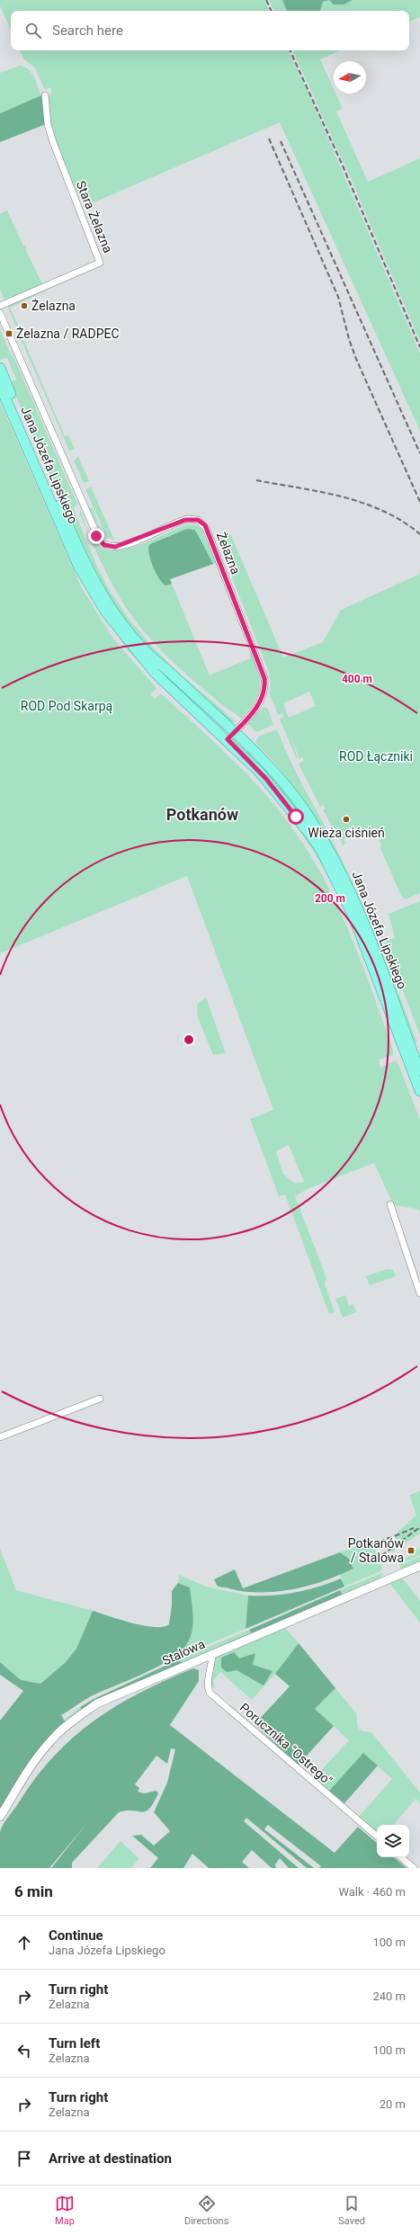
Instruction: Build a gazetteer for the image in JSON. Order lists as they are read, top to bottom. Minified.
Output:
{"streets":{"main road":["Jana Józefa Lipskiego"],"street":["Stara Żelazna","Żelazna","Stalowa","Porucznika \"Ostrego\""]},"crossings":[["Jana Józefa Lipskiego","Żelazna"],["Stalowa","Porucznika \"Ostrego\""]],"districts":["Potkanów"],"parks":["ROD Pod Skarpą","ROD Łączniki"],"places":{"other":["Żelazna","Wieża ciśnień"],"transit":["Żelazna / RADPEC","Potkanów / Stalowa"]},"north":"left","page":{"search":"Search here","heading":["6 min","Walk · 460 m"],"list":[["Continue","Jana Józefa Lipskiego","100 m"],["Turn right","Żelazna","240 m"],["Turn left","Żelazna","100 m"],["Turn right","Żelazna","20 m"],"Arrive at destination"],"nav":["Map","Directions","Saved"]},"rings":["400 m","200 m"]}
